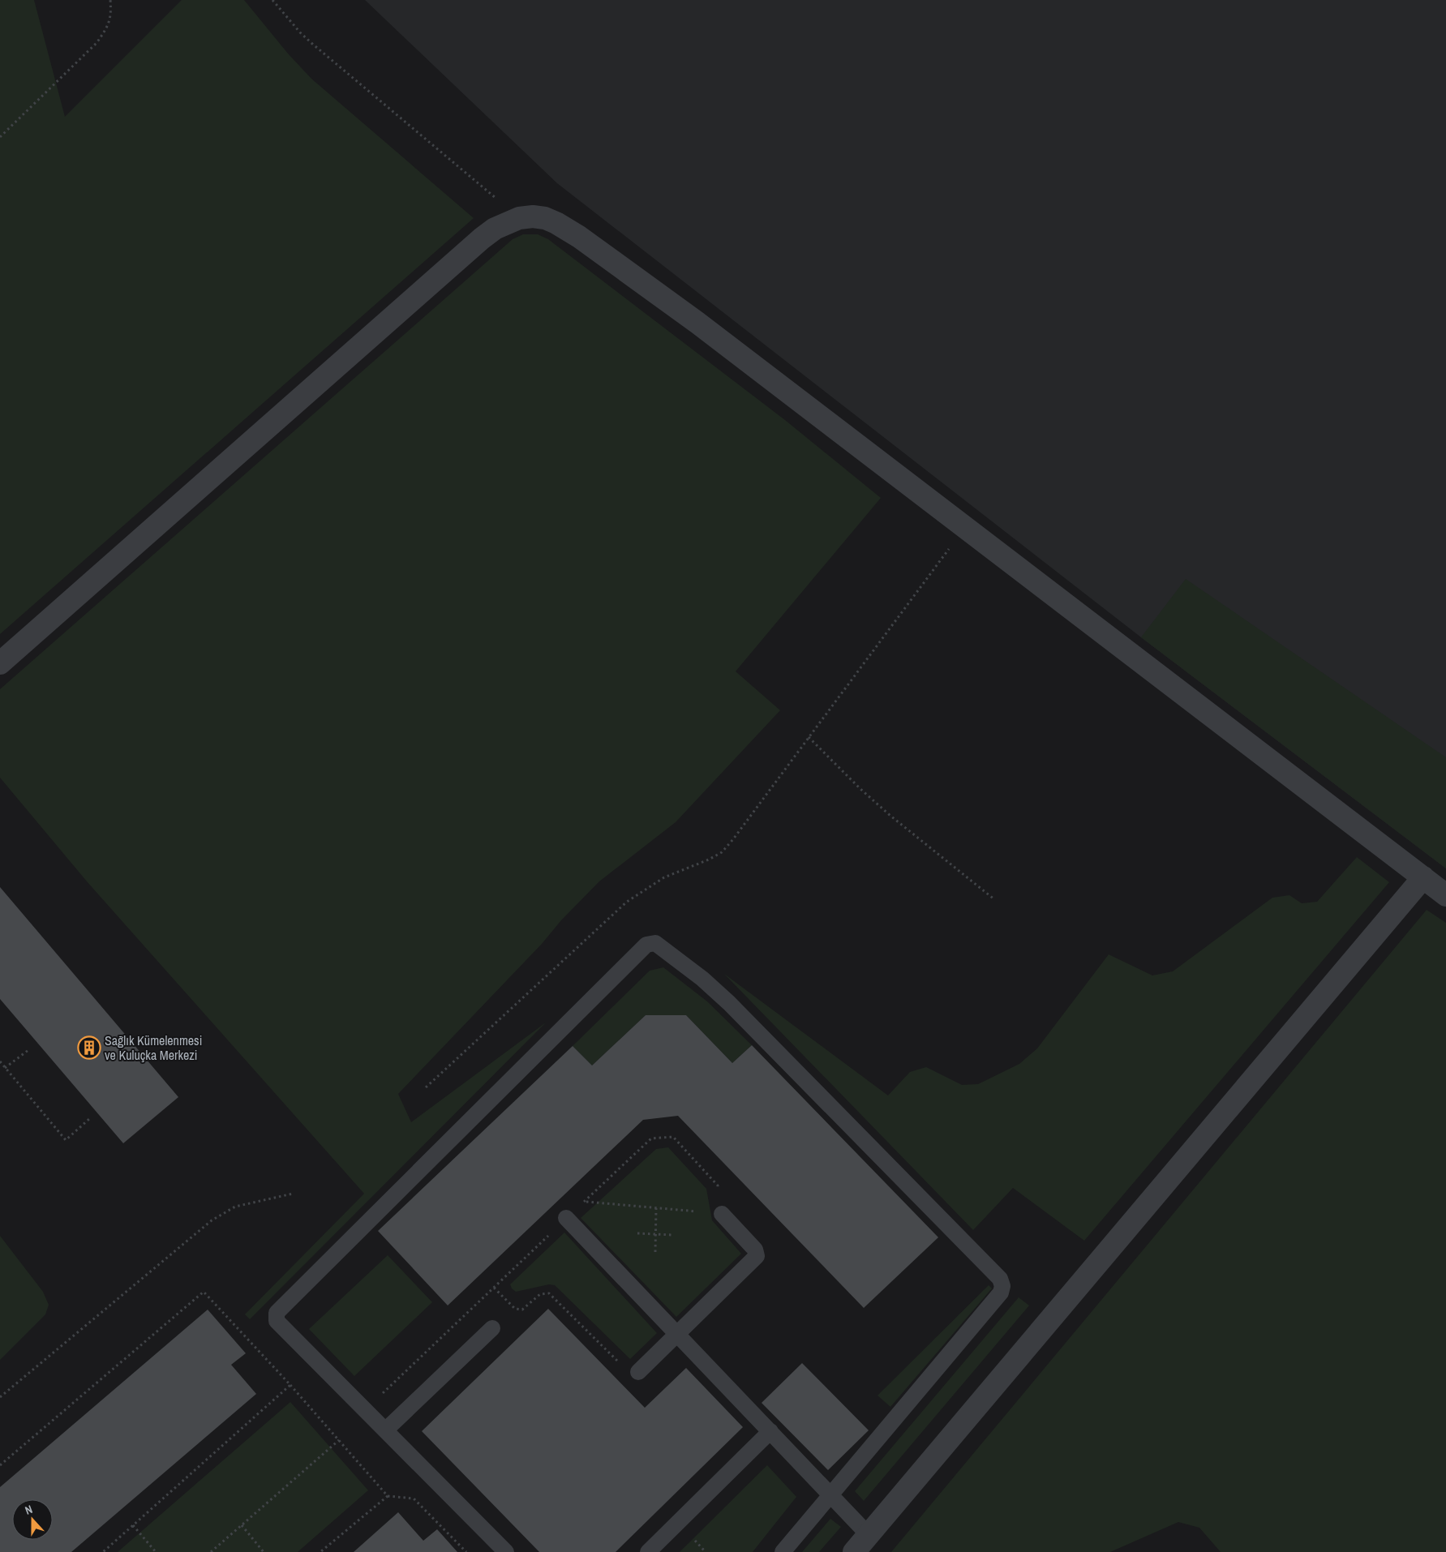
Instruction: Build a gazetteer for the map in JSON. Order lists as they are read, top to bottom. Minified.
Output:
{"places":{"building":["Sağlık Kümelenmesi ve Kuluçka Merkezi"]},"north":"top"}
